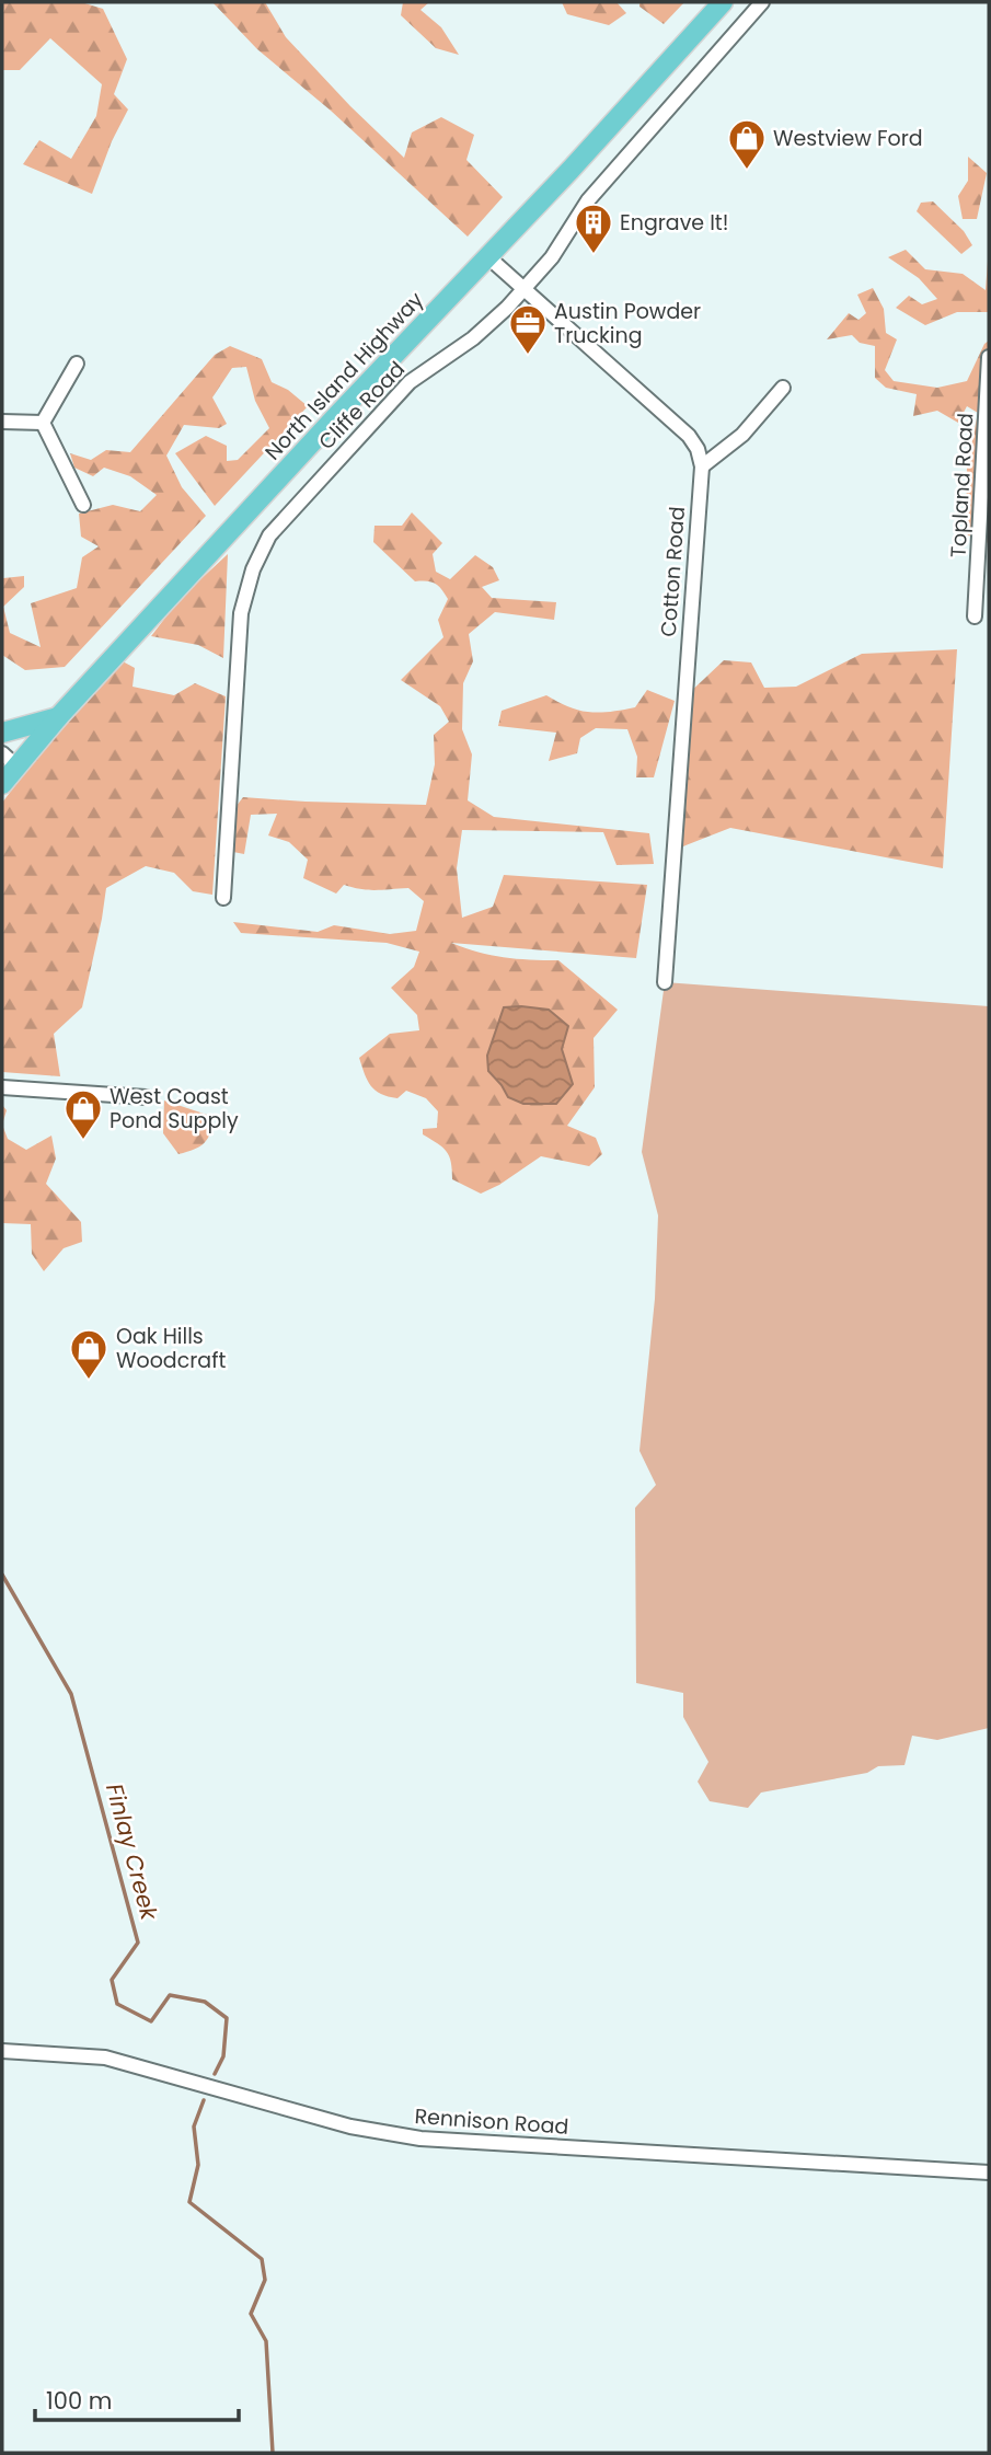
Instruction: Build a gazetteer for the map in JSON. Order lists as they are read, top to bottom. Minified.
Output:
{"streets":{"main road":["North Island Highway"],"street":["Cliffe Road","Topland Road","Cotton Road","Rennison Road"]},"water":["Finlay Creek"],"places":{"shop":["Westview Ford","West Coast Pond Supply","Oak Hills Woodcraft"],"building":["Engrave It!"],"office":["Austin Powder Trucking"]},"scale_bar":"100 m"}
